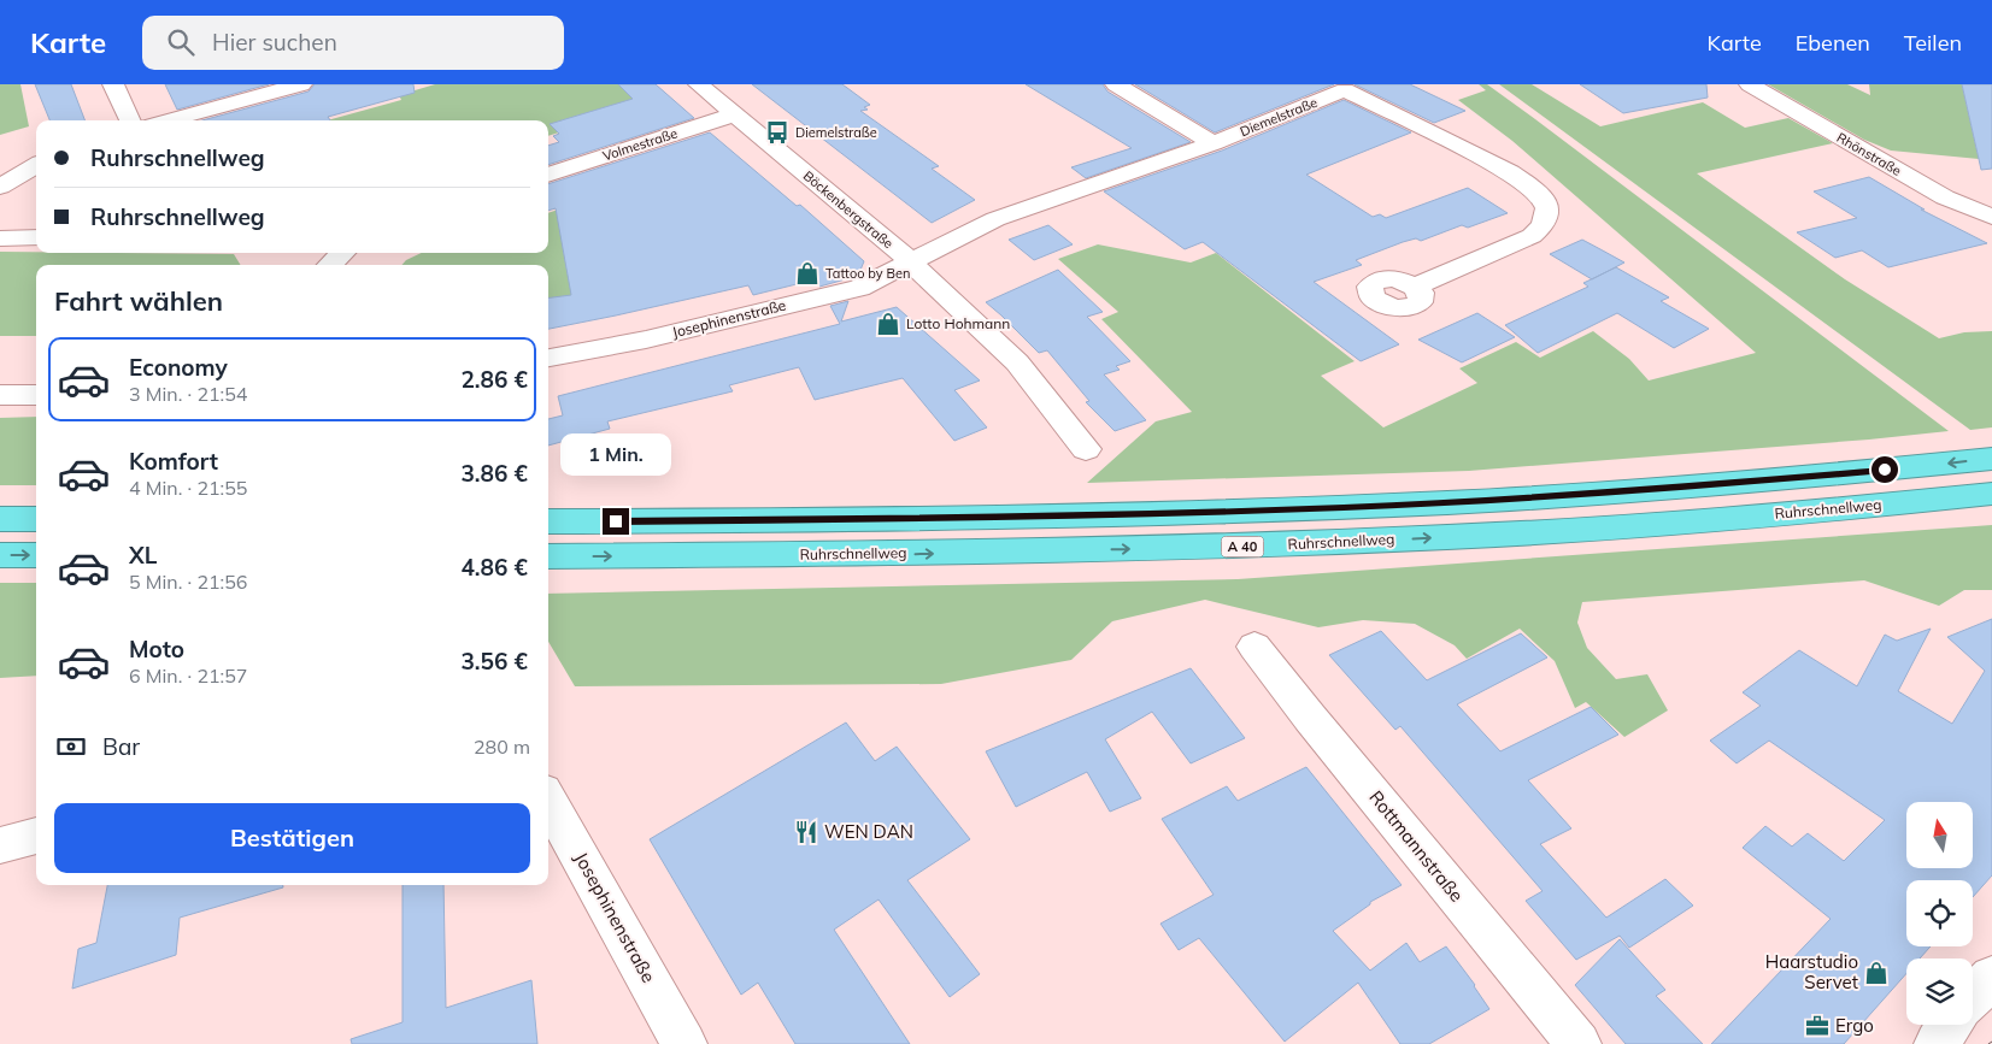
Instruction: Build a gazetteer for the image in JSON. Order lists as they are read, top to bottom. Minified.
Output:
{"streets":{"highway":["Ruhrschnellweg","A 40"],"street":["Diemelstraße","Volmestraße","Rhönstraße","Böckenbergstraße","Josephinenstraße","Rottmannstraße"]},"crossings":[["Diemelstraße","Böckenbergstraße"],["Diemelstraße","Josephinenstraße"],["Volmestraße","Böckenbergstraße"],["Böckenbergstraße","Josephinenstraße"]],"places":{"bus stop":["Diemelstraße"],"shop":["Tattoo by Ben","Lotto Hohmann","Haarstudio Servet"],"restaurant":["WEN DAN"],"office":["Ergo"]},"north":"top","page":{"header":"Karte","search":"Hier suchen","nav":["Karte","Ebenen","Teilen"],"banner":["Ruhrschnellweg","Ruhrschnellweg"],"heading":"Fahrt wählen","list":[{"name":"Economy","note":"3 Min. · 21:54","value":"2.86 €"},{"name":"Komfort","note":"4 Min. · 21:55","value":"3.86 €"},{"name":"XL","note":"5 Min. · 21:56","value":"4.86 €"},{"name":"Moto","note":"6 Min. · 21:57","value":"3.56 €"}],"bubble":"1 Min.","pay":["Bar","280 m"],"buttons":"Bestätigen"}}
